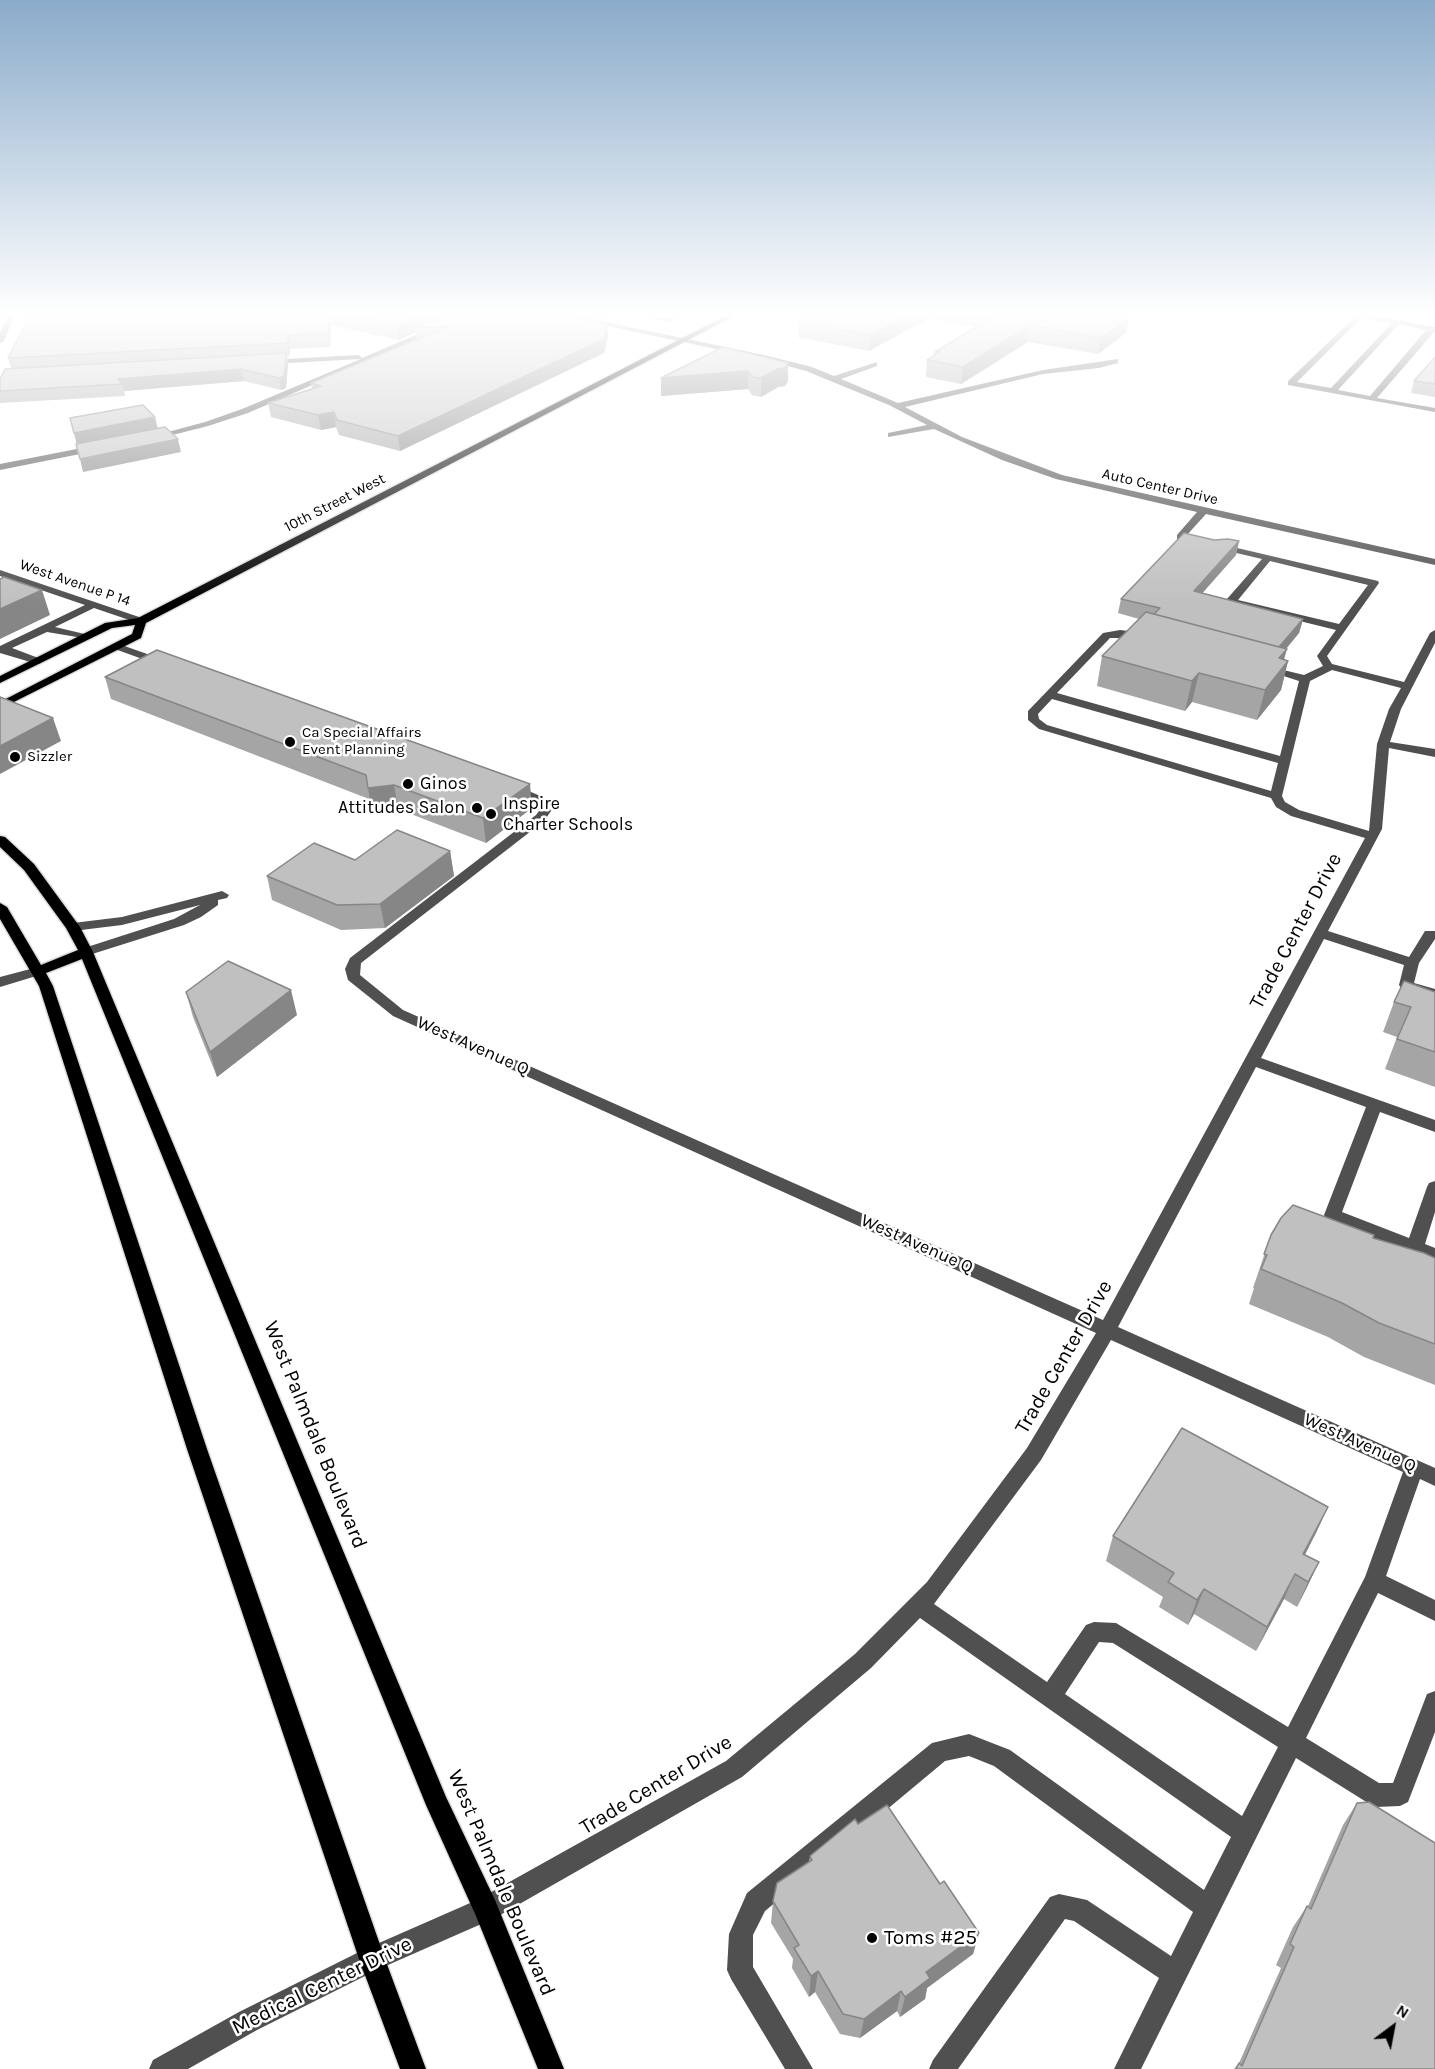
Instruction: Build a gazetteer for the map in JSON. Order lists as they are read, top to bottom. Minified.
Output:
{"streets":{"main road":["10th Street West","West Palmdale Boulevard"],"street":["Auto Center Drive","West Avenue P 14","Trade Center Drive","West Avenue Q","Medical Center Drive"]},"crossings":[["10th Street West","West Avenue P 14"],["Trade Center Drive","West Avenue Q"],["Trade Center Drive","West Palmdale Boulevard"],["Trade Center Drive","Medical Center Drive"],["West Palmdale Boulevard","Medical Center Drive"]],"places":["Ca Special Affairs Event Planning","Sizzler","Ginos","Attitudes Salon","Inspire Charter Schools","Toms #25"],"north":"top right"}
